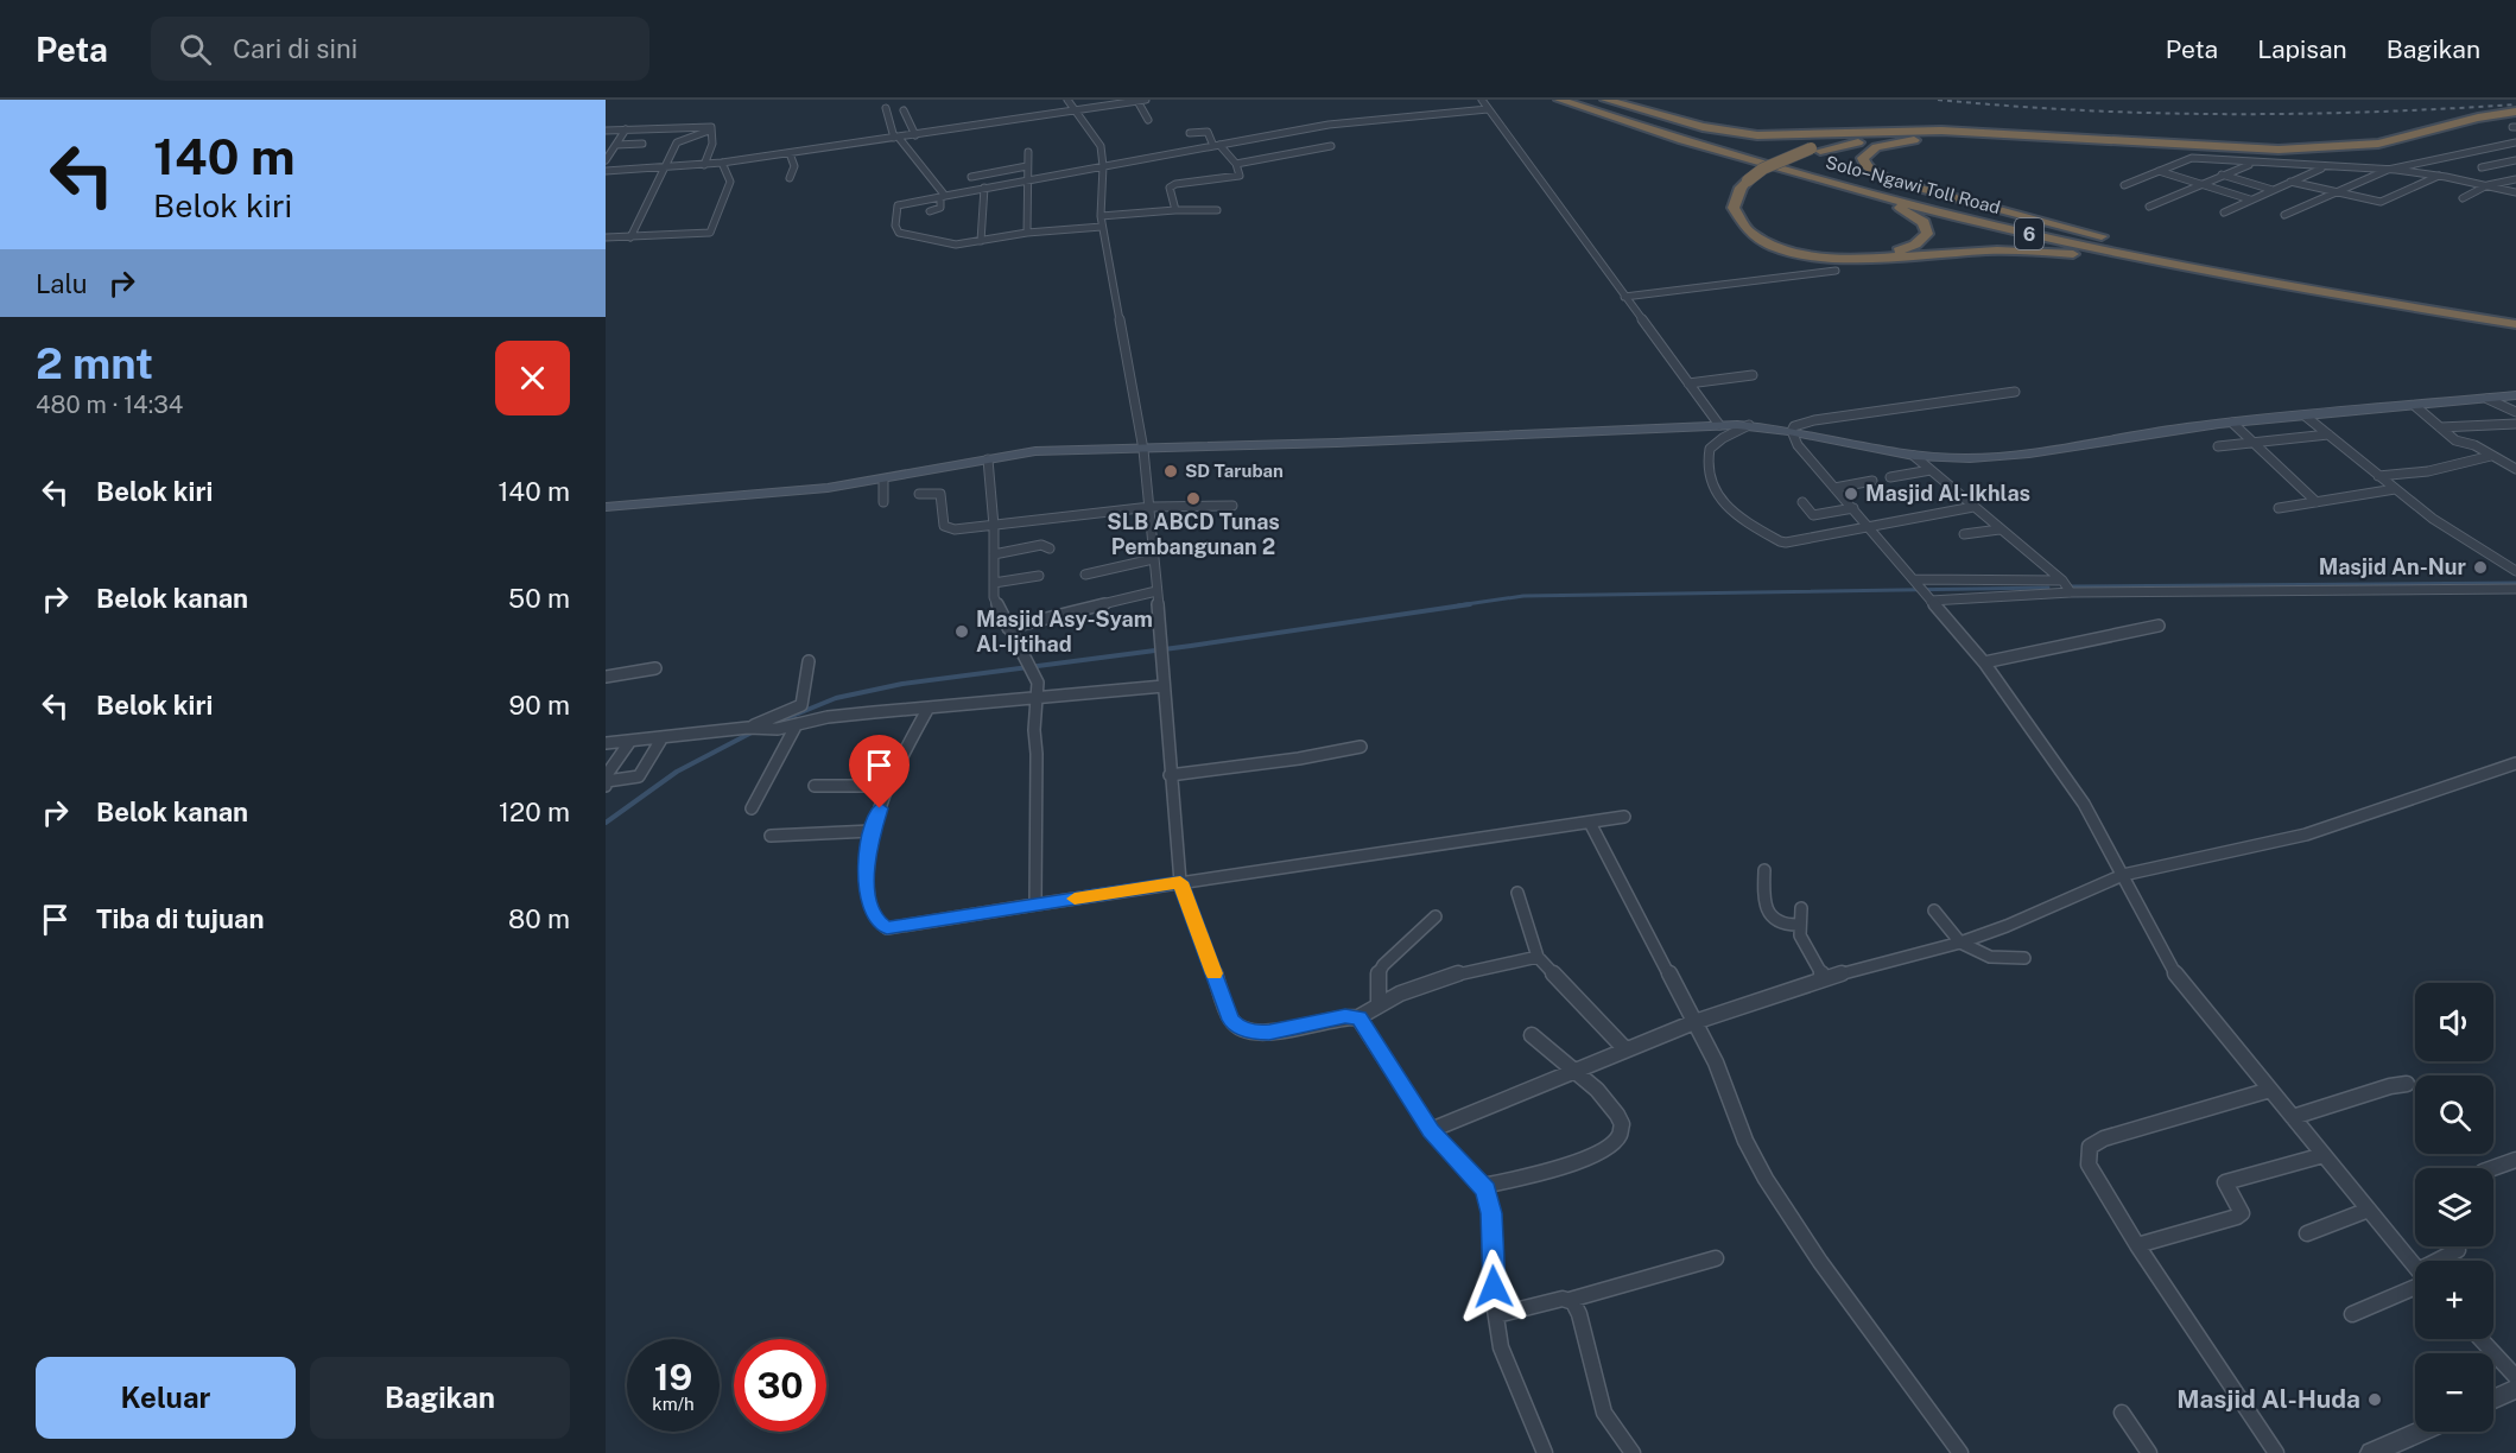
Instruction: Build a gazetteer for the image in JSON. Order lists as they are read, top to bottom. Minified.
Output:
{"streets":{"highway":["Solo–Ngawi Toll Road","6"]},"places":["SD Taruban","Masjid Al-Ikhlas","SLB ABCD Tunas Pembangunan 2","Masjid An-Nur","Masjid Asy-Syam Al-Ijtihad","Masjid Al-Huda"],"page":{"header":"Peta","search":"Cari di sini","nav":["Peta","Lapisan","Bagikan"],"turn":["140 m","Belok kiri"],"then":"Lalu","heading":["2 mnt","480 m · 14:34"],"list":[{"name":"Belok kiri","value":"140 m"},{"name":"Belok kanan","value":"50 m"},{"name":"Belok kiri","value":"90 m"},{"name":"Belok kanan","value":"120 m"},{"name":"Tiba di tujuan","value":"80 m"}],"map_buttons":["+","−"],"speed":"19 km/h","limit":"30","buttons":["Keluar","Bagikan"]}}
